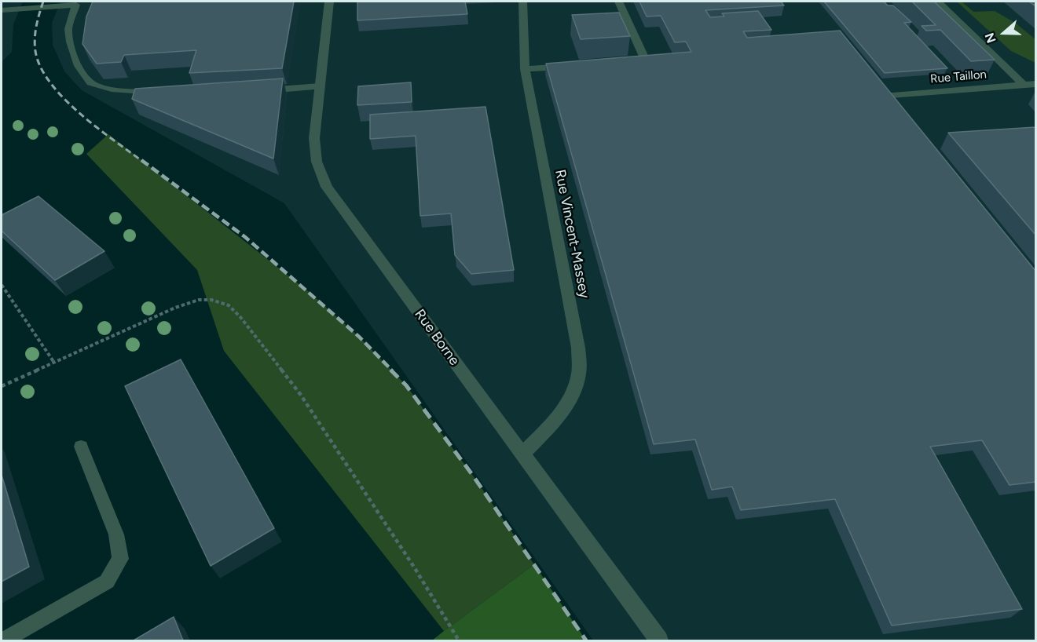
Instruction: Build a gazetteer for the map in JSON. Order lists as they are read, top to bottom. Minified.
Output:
{"streets":{"street":["Rue Taillon","Rue Vincent-Massey","Rue Borne"]},"crossings":[["Rue Vincent-Massey","Rue Borne"]],"north":"left"}
